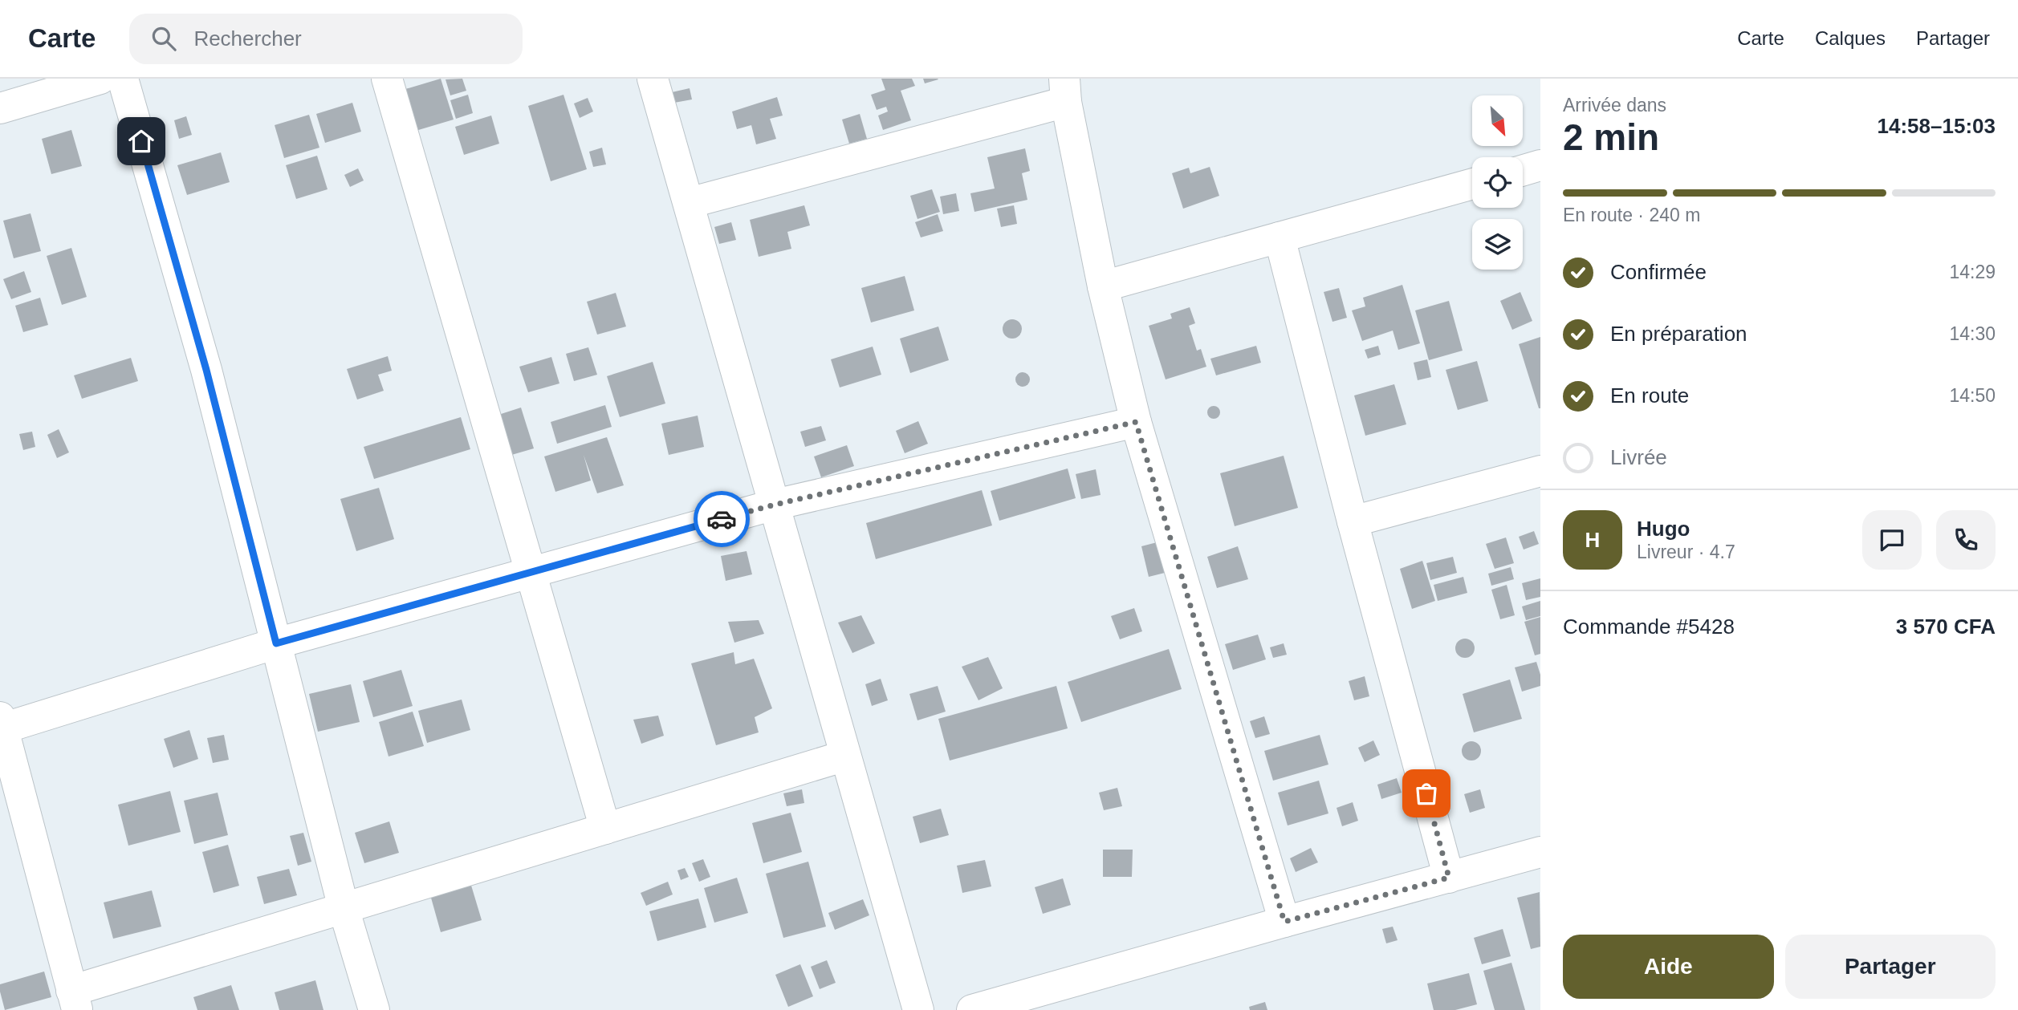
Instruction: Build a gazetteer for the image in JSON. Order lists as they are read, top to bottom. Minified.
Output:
{"north":"bottom right","page":{"header":"Carte","search":"Rechercher","nav":["Carte","Calques","Partager"],"heading":["2 min","Arrivée dans","14:58–15:03"],"panel":["Hugo","Livreur · 4.7","Commande #5428","3 570 CFA"],"bar":"En route · 240 m","list":[["Confirmée","14:29"],["En préparation","14:30"],["En route","14:50"],"Livrée"],"round":"H","buttons":["Aide","Partager"]}}
